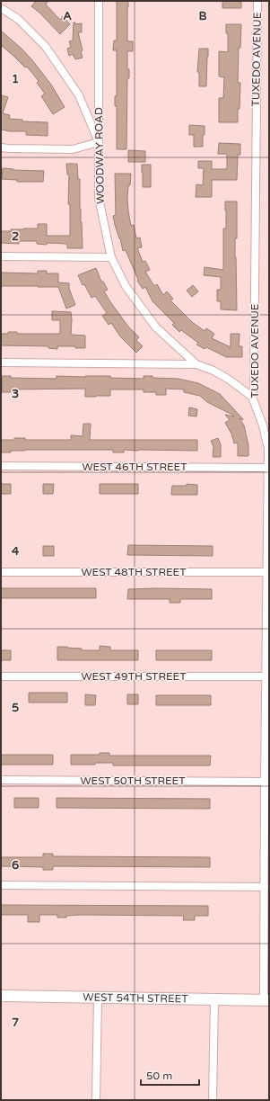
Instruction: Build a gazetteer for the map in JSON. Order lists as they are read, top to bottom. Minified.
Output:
{"streets":{"street":["TUXEDO AVENUE","WOODWAY ROAD","WEST 46TH STREET","WEST 48TH STREET","WEST 49TH STREET","WEST 50TH STREET","WEST 54TH STREET"]},"crossings":[["TUXEDO AVENUE","WOODWAY ROAD"],["TUXEDO AVENUE","WEST 46TH STREET"],["TUXEDO AVENUE","WEST 48TH STREET"],["TUXEDO AVENUE","WEST 49TH STREET"],["TUXEDO AVENUE","WEST 50TH STREET"],["TUXEDO AVENUE","WEST 54TH STREET"]],"scale_bar":"50 m","grid":{"columns":["A","B"],"rows":["1","2","3","4","5","6","7"]}}
